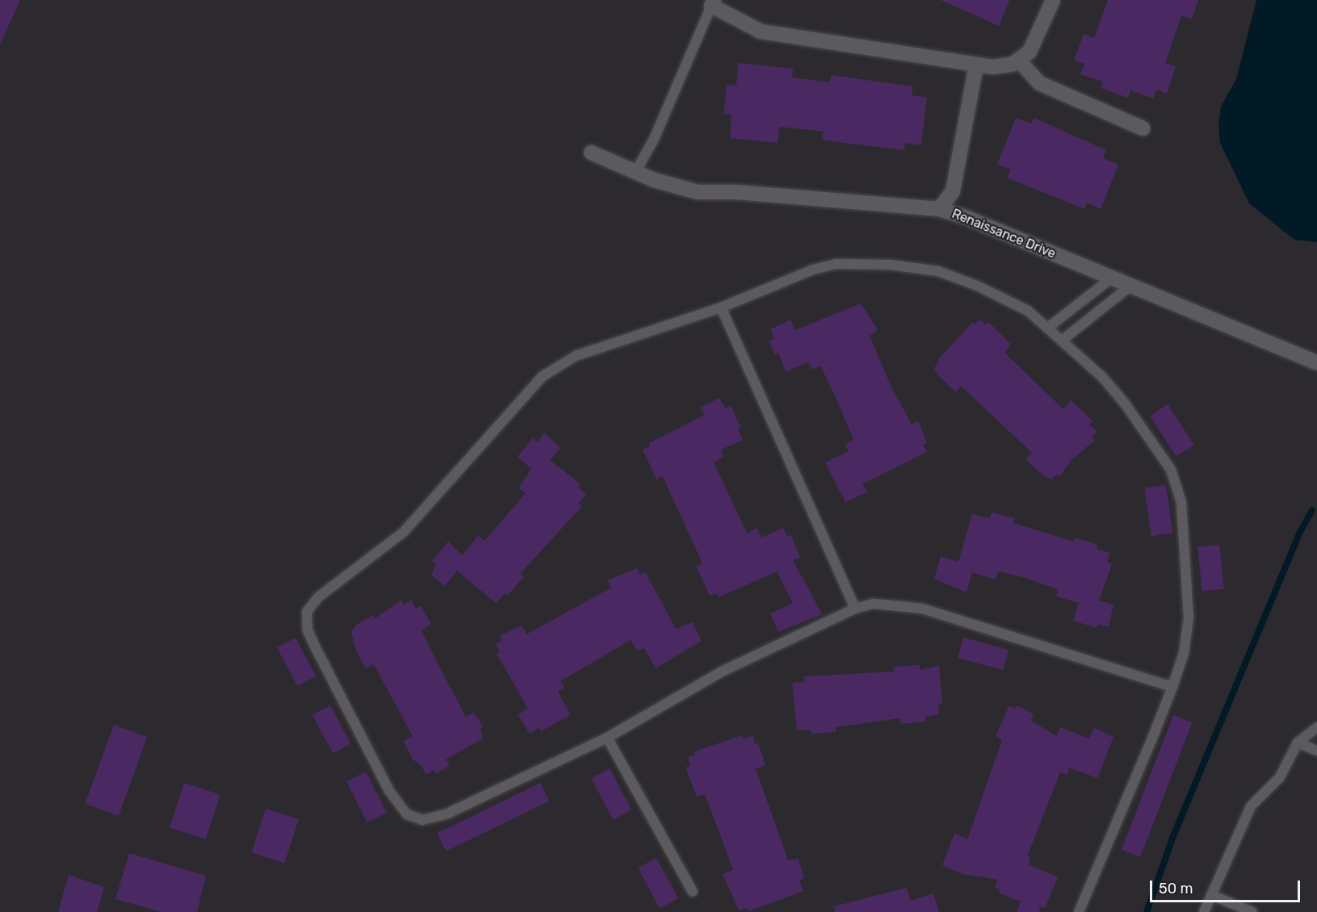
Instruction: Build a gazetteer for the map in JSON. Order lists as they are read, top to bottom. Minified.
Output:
{"streets":{"street":["Renaissance Drive"]},"scale_bar":"50 m"}
